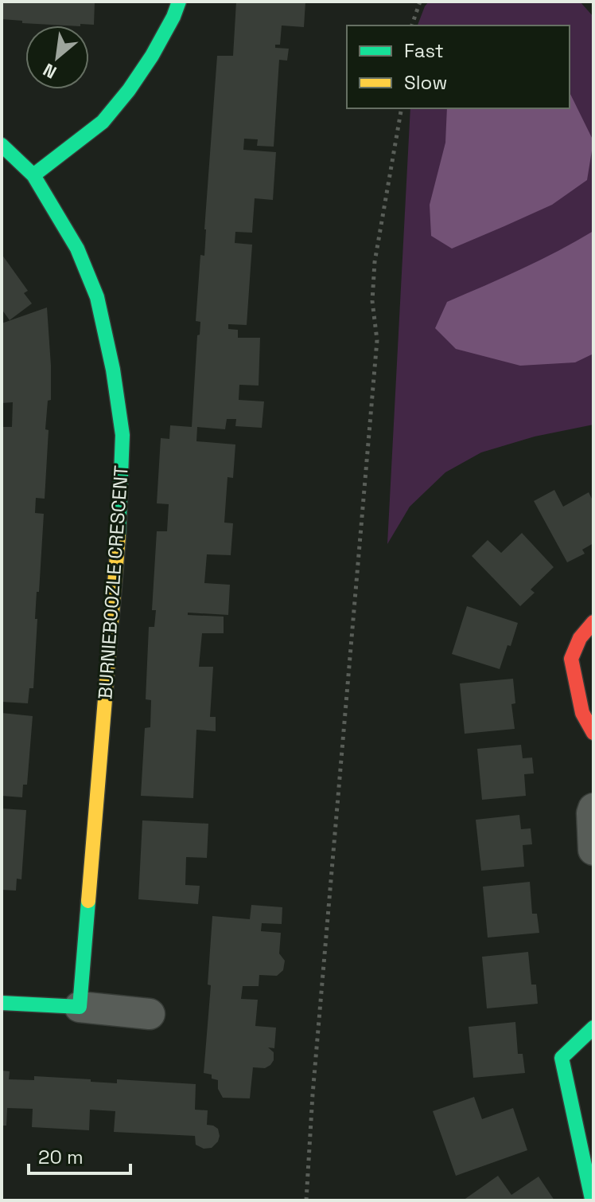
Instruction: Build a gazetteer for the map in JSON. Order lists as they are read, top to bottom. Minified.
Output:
{"streets":{"street":["BURNIEBOOZLE CRESCENT"]},"legend":["Fast","Slow"],"scale_bar":"20 m","north":"bottom left"}
